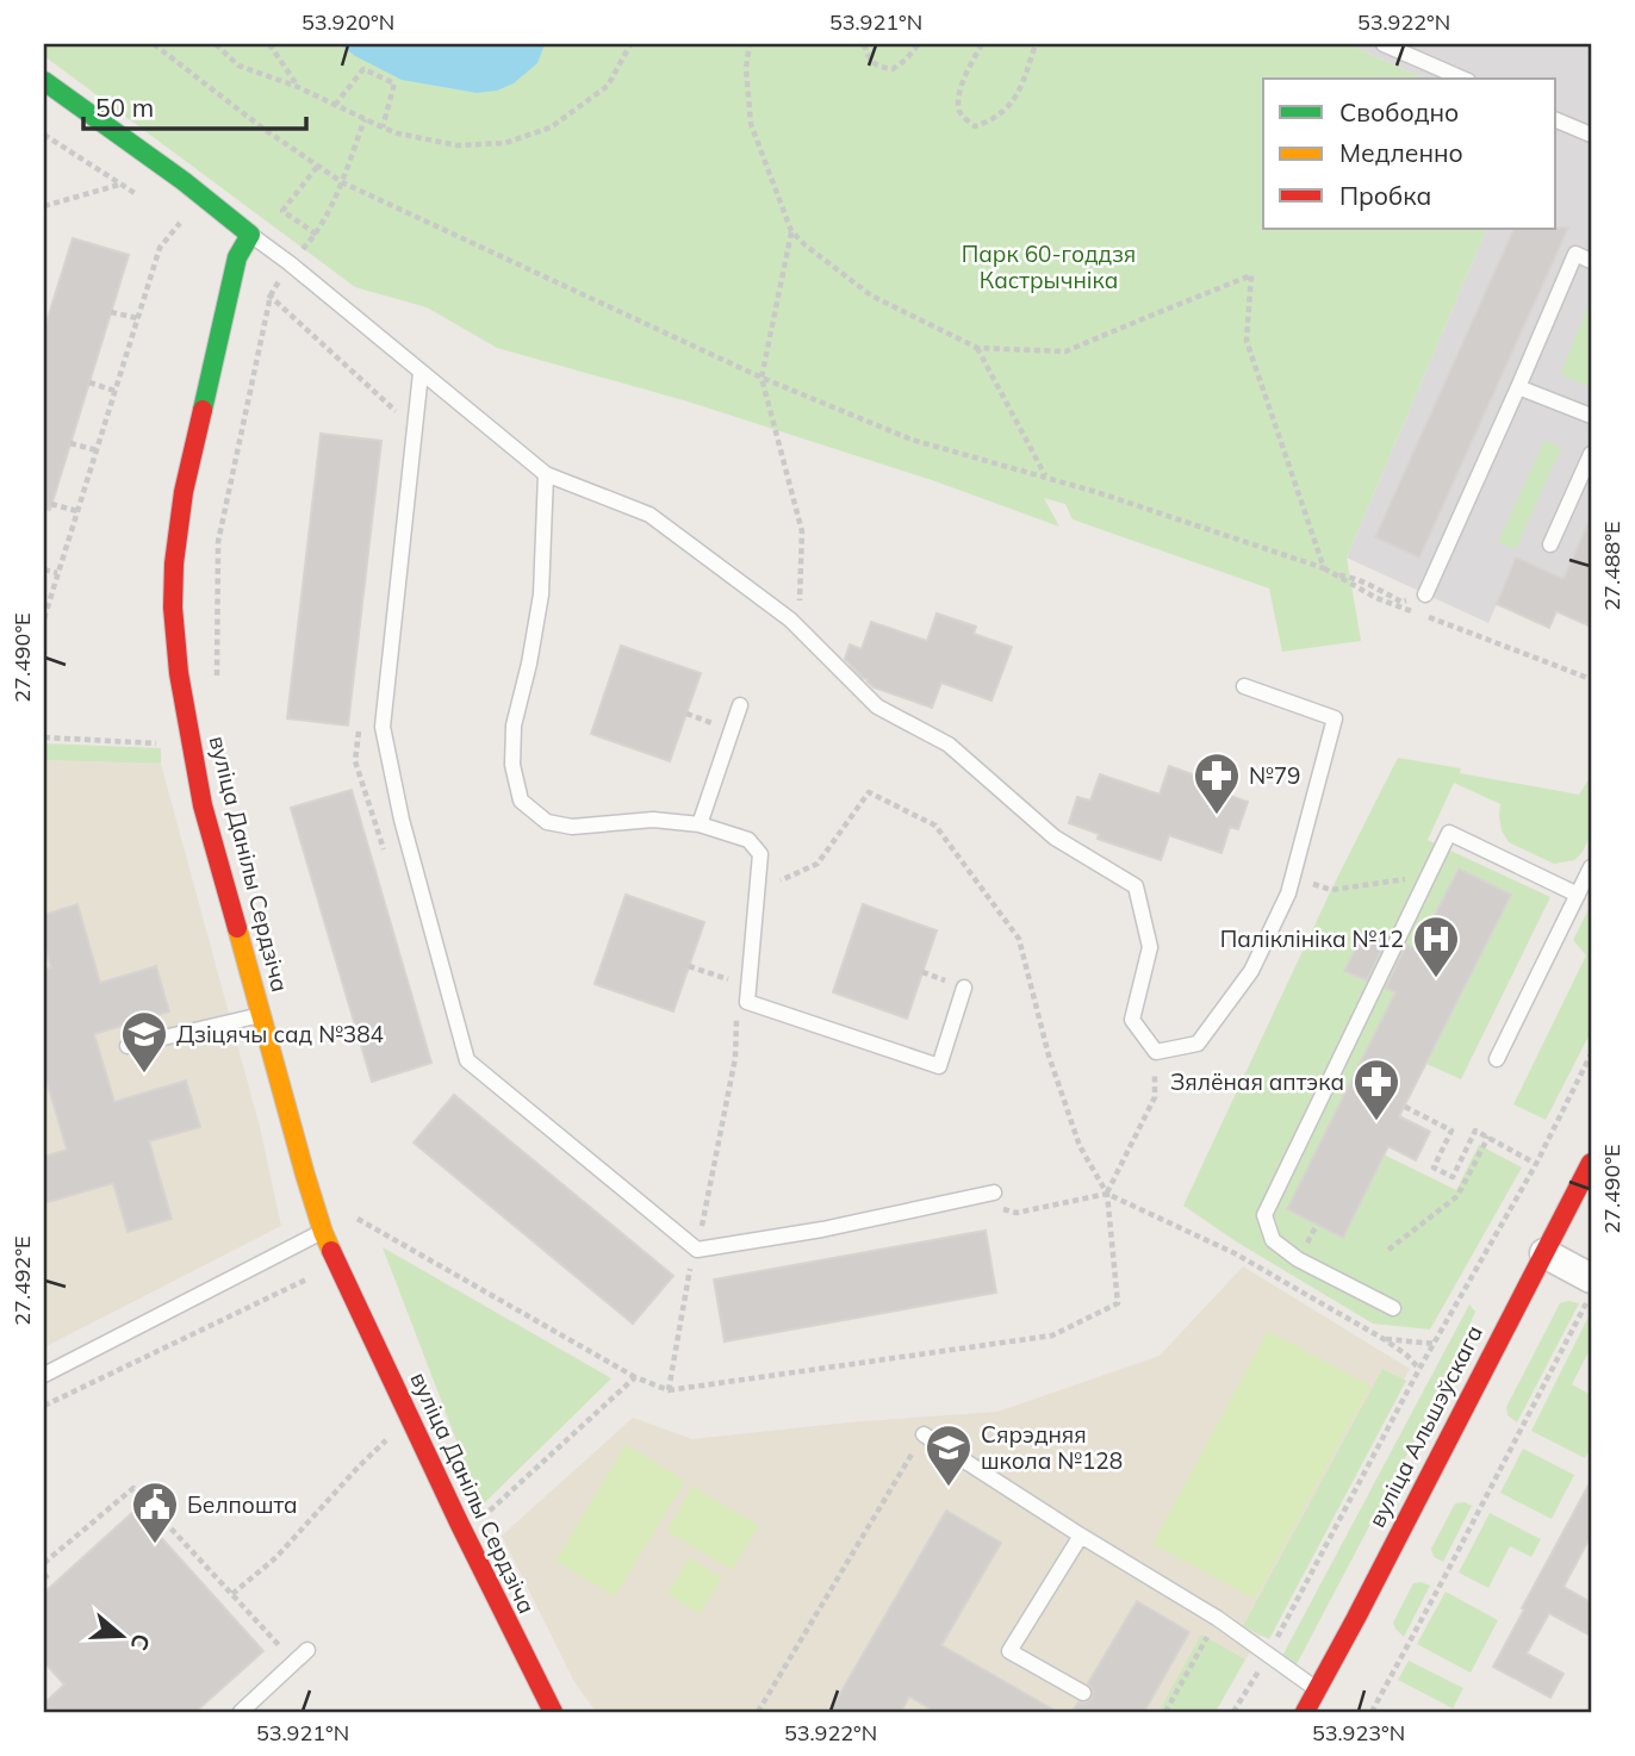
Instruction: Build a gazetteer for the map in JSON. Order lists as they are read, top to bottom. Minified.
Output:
{"streets":{"street":["вуліца Данілы Сердзіча","вуліца Альшэўскага"]},"parks":["Парк 60-годдзя Кастрычніка"],"places":{"pharmacy":["№79","Зялёная аптэка"],"hospital":["Паліклініка №12"],"school or university":["Дзіцячы сад №384","Сярэдняя школа №128"],"public building":["Белпошта"]},"legend":["Свободно","Медленно","Пробка"],"scale_bar":"50 m","north":"right","coordinates":["53.920°N","53.921°N","53.922°N","27.488°E","27.490°E","27.492°E","53.923°N"]}
